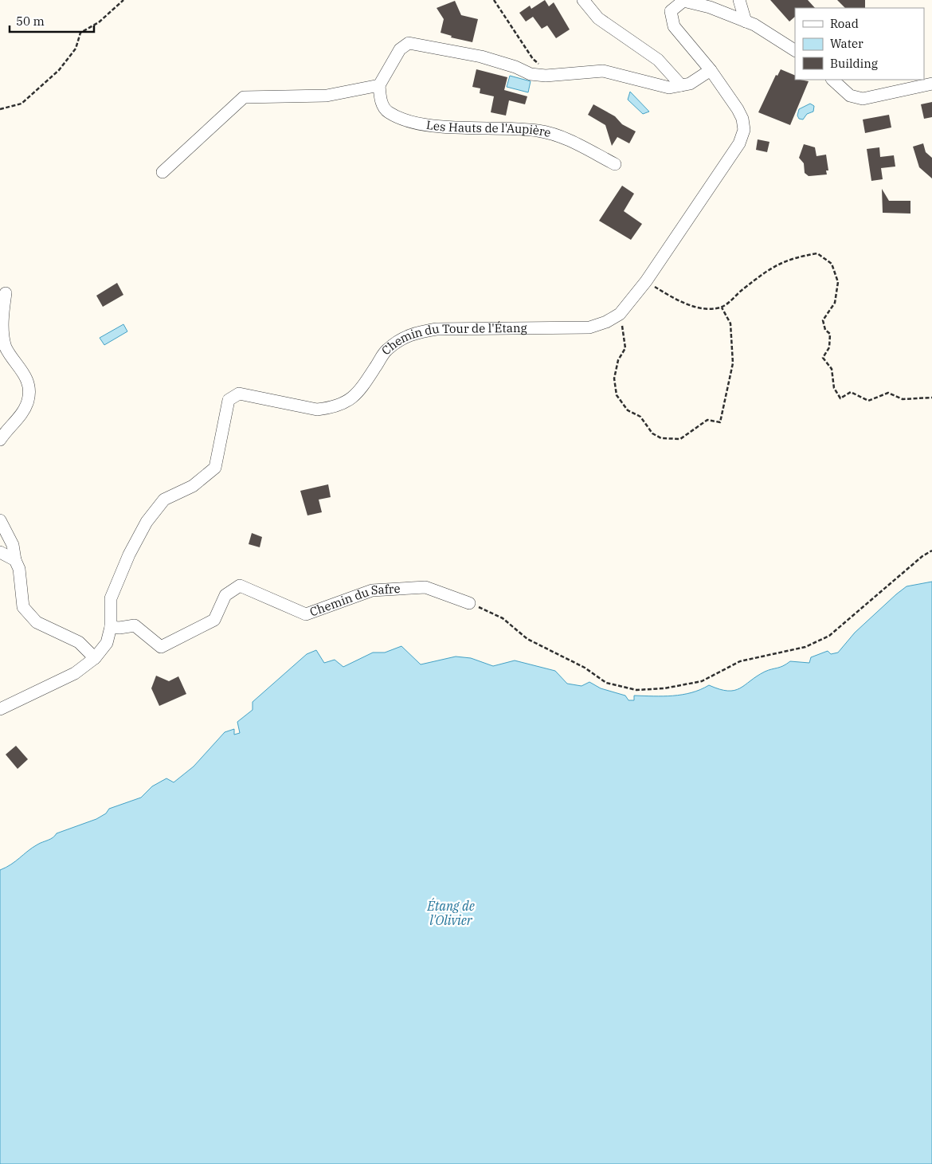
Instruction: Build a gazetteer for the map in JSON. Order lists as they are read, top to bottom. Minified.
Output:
{"streets":{"street":["Les Hauts de l'Aupière","Chemin du Tour de l'Étang","Chemin du Safre"]},"crossings":[["Chemin du Tour de l'Étang","Chemin du Safre"]],"water":["Étang de l'Olivier"],"legend":["Road","Water","Building"],"scale_bar":"50 m"}
